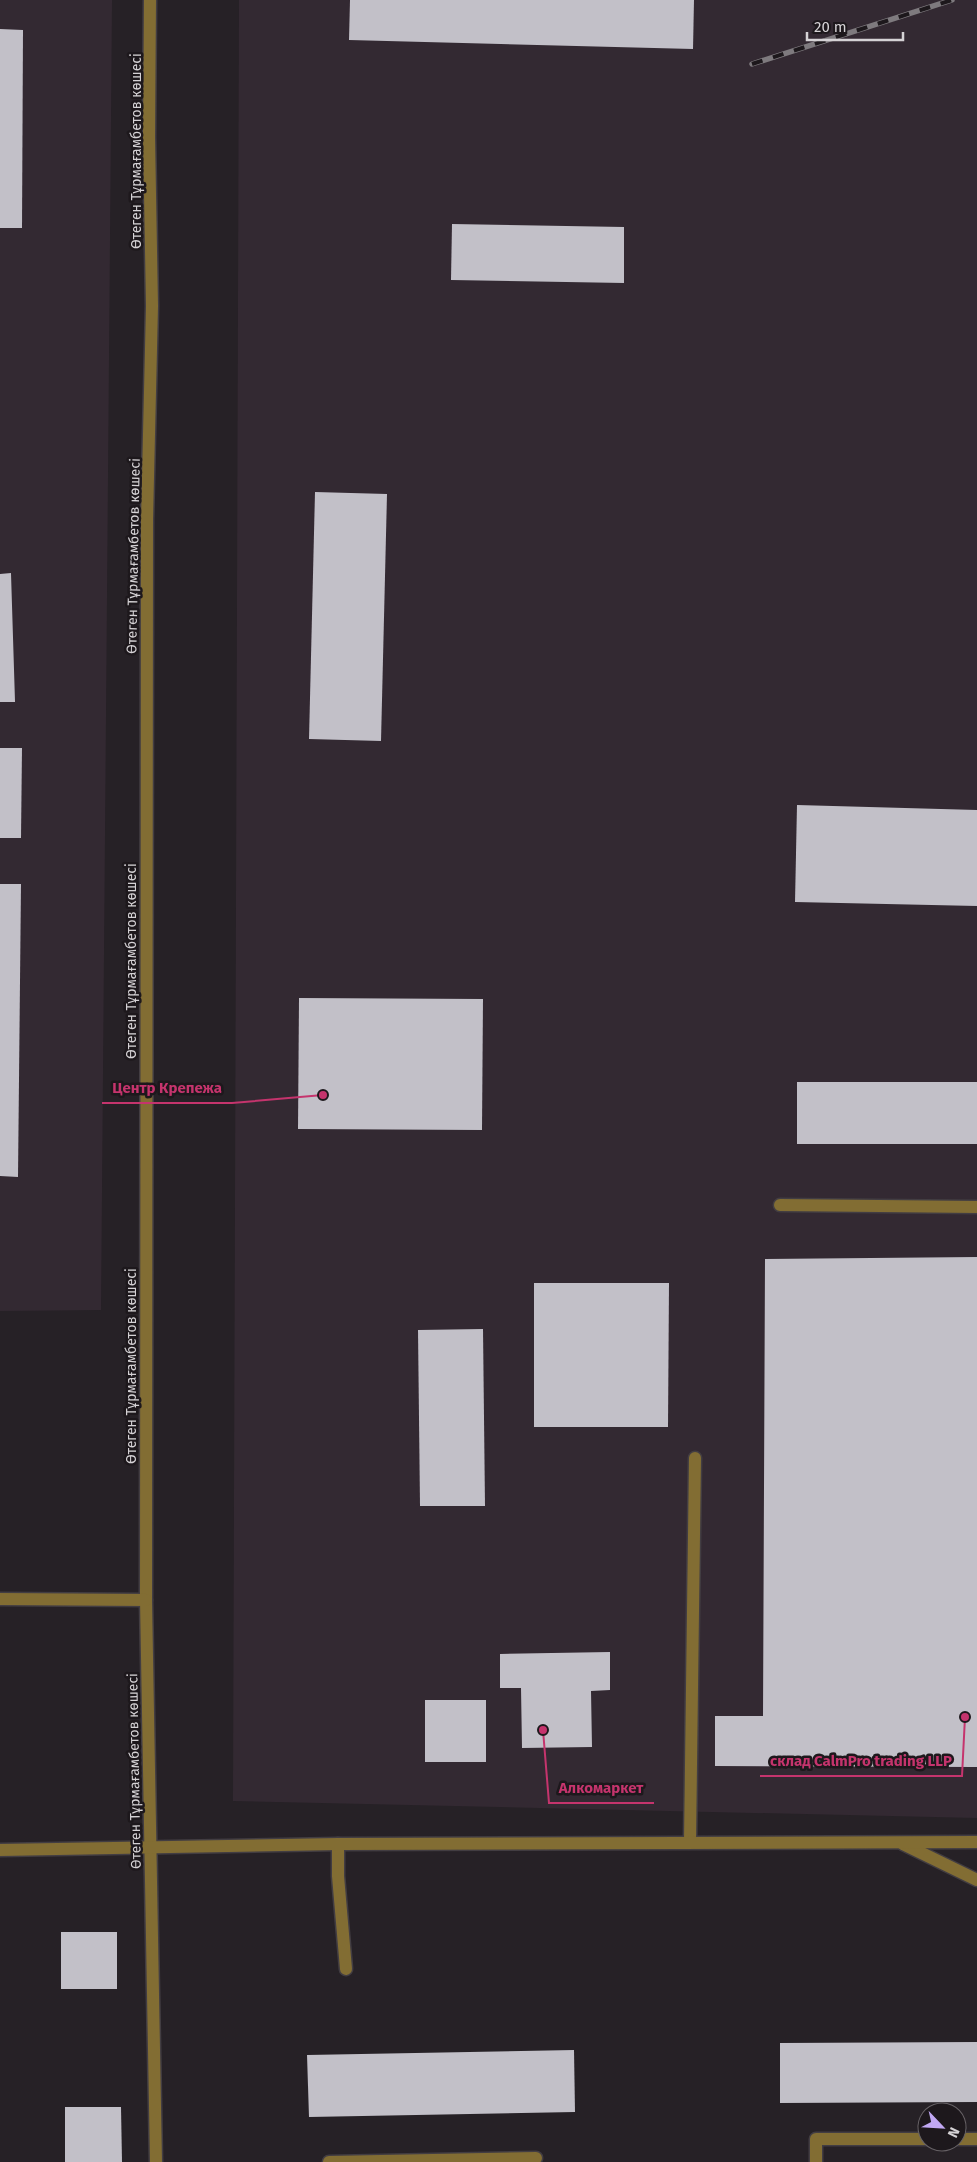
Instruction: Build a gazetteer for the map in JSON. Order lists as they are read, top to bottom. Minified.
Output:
{"streets":{"street":["Өтеген Тұрмағамбетов көшесі"]},"places":["Центр Крепежа","склад CalmPro trading LLP","Алкомаркет"],"scale_bar":"20 m","north":"bottom right"}
